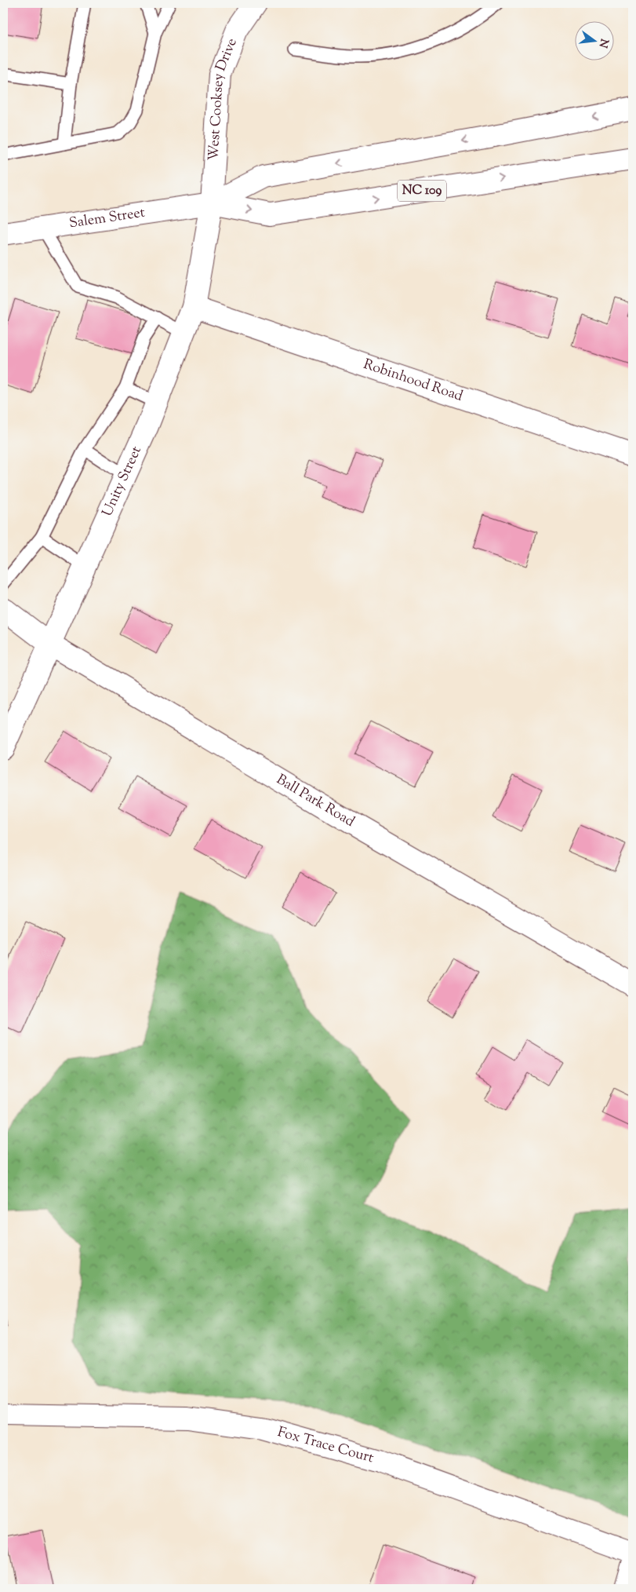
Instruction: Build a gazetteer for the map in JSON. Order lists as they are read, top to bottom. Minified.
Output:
{"streets":{"street":["West Cooksey Drive","NC 109","Salem Street","Robinhood Road","Unity Street","Ball Park Road","Fox Trace Court"]},"crossings":[["West Cooksey Drive","NC 109"],["West Cooksey Drive","Salem Street"],["West Cooksey Drive","Unity Street"],["NC 109","Salem Street"],["NC 109","Unity Street"],["Salem Street","Unity Street"],["Robinhood Road","Unity Street"],["Unity Street","Ball Park Road"]],"north":"right"}
